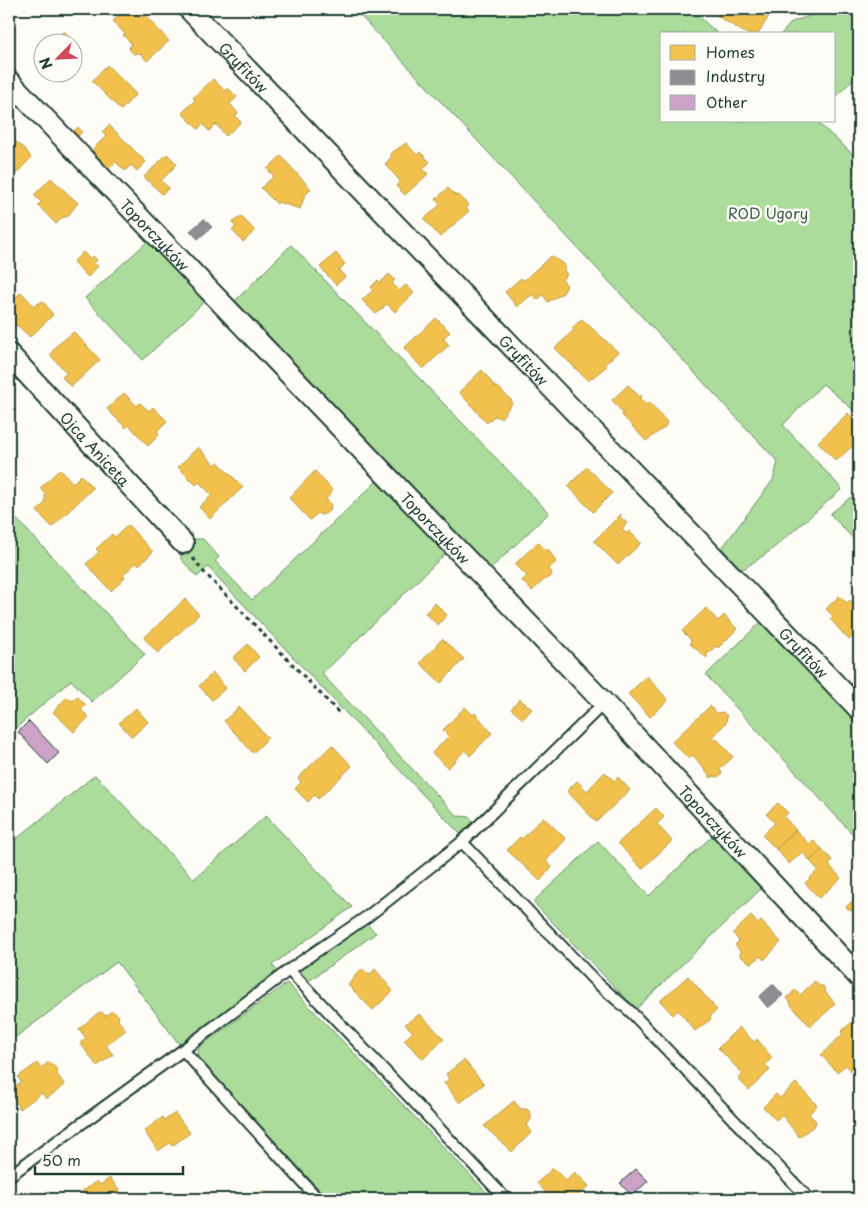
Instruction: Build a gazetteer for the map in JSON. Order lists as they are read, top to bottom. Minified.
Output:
{"streets":{"street":["Gryfitów","Toporczyków","Ojca Aniceta"]},"parks":["ROD Ugory"],"legend":["Homes","Industry","Other"],"scale_bar":"50 m","north":"bottom left"}
